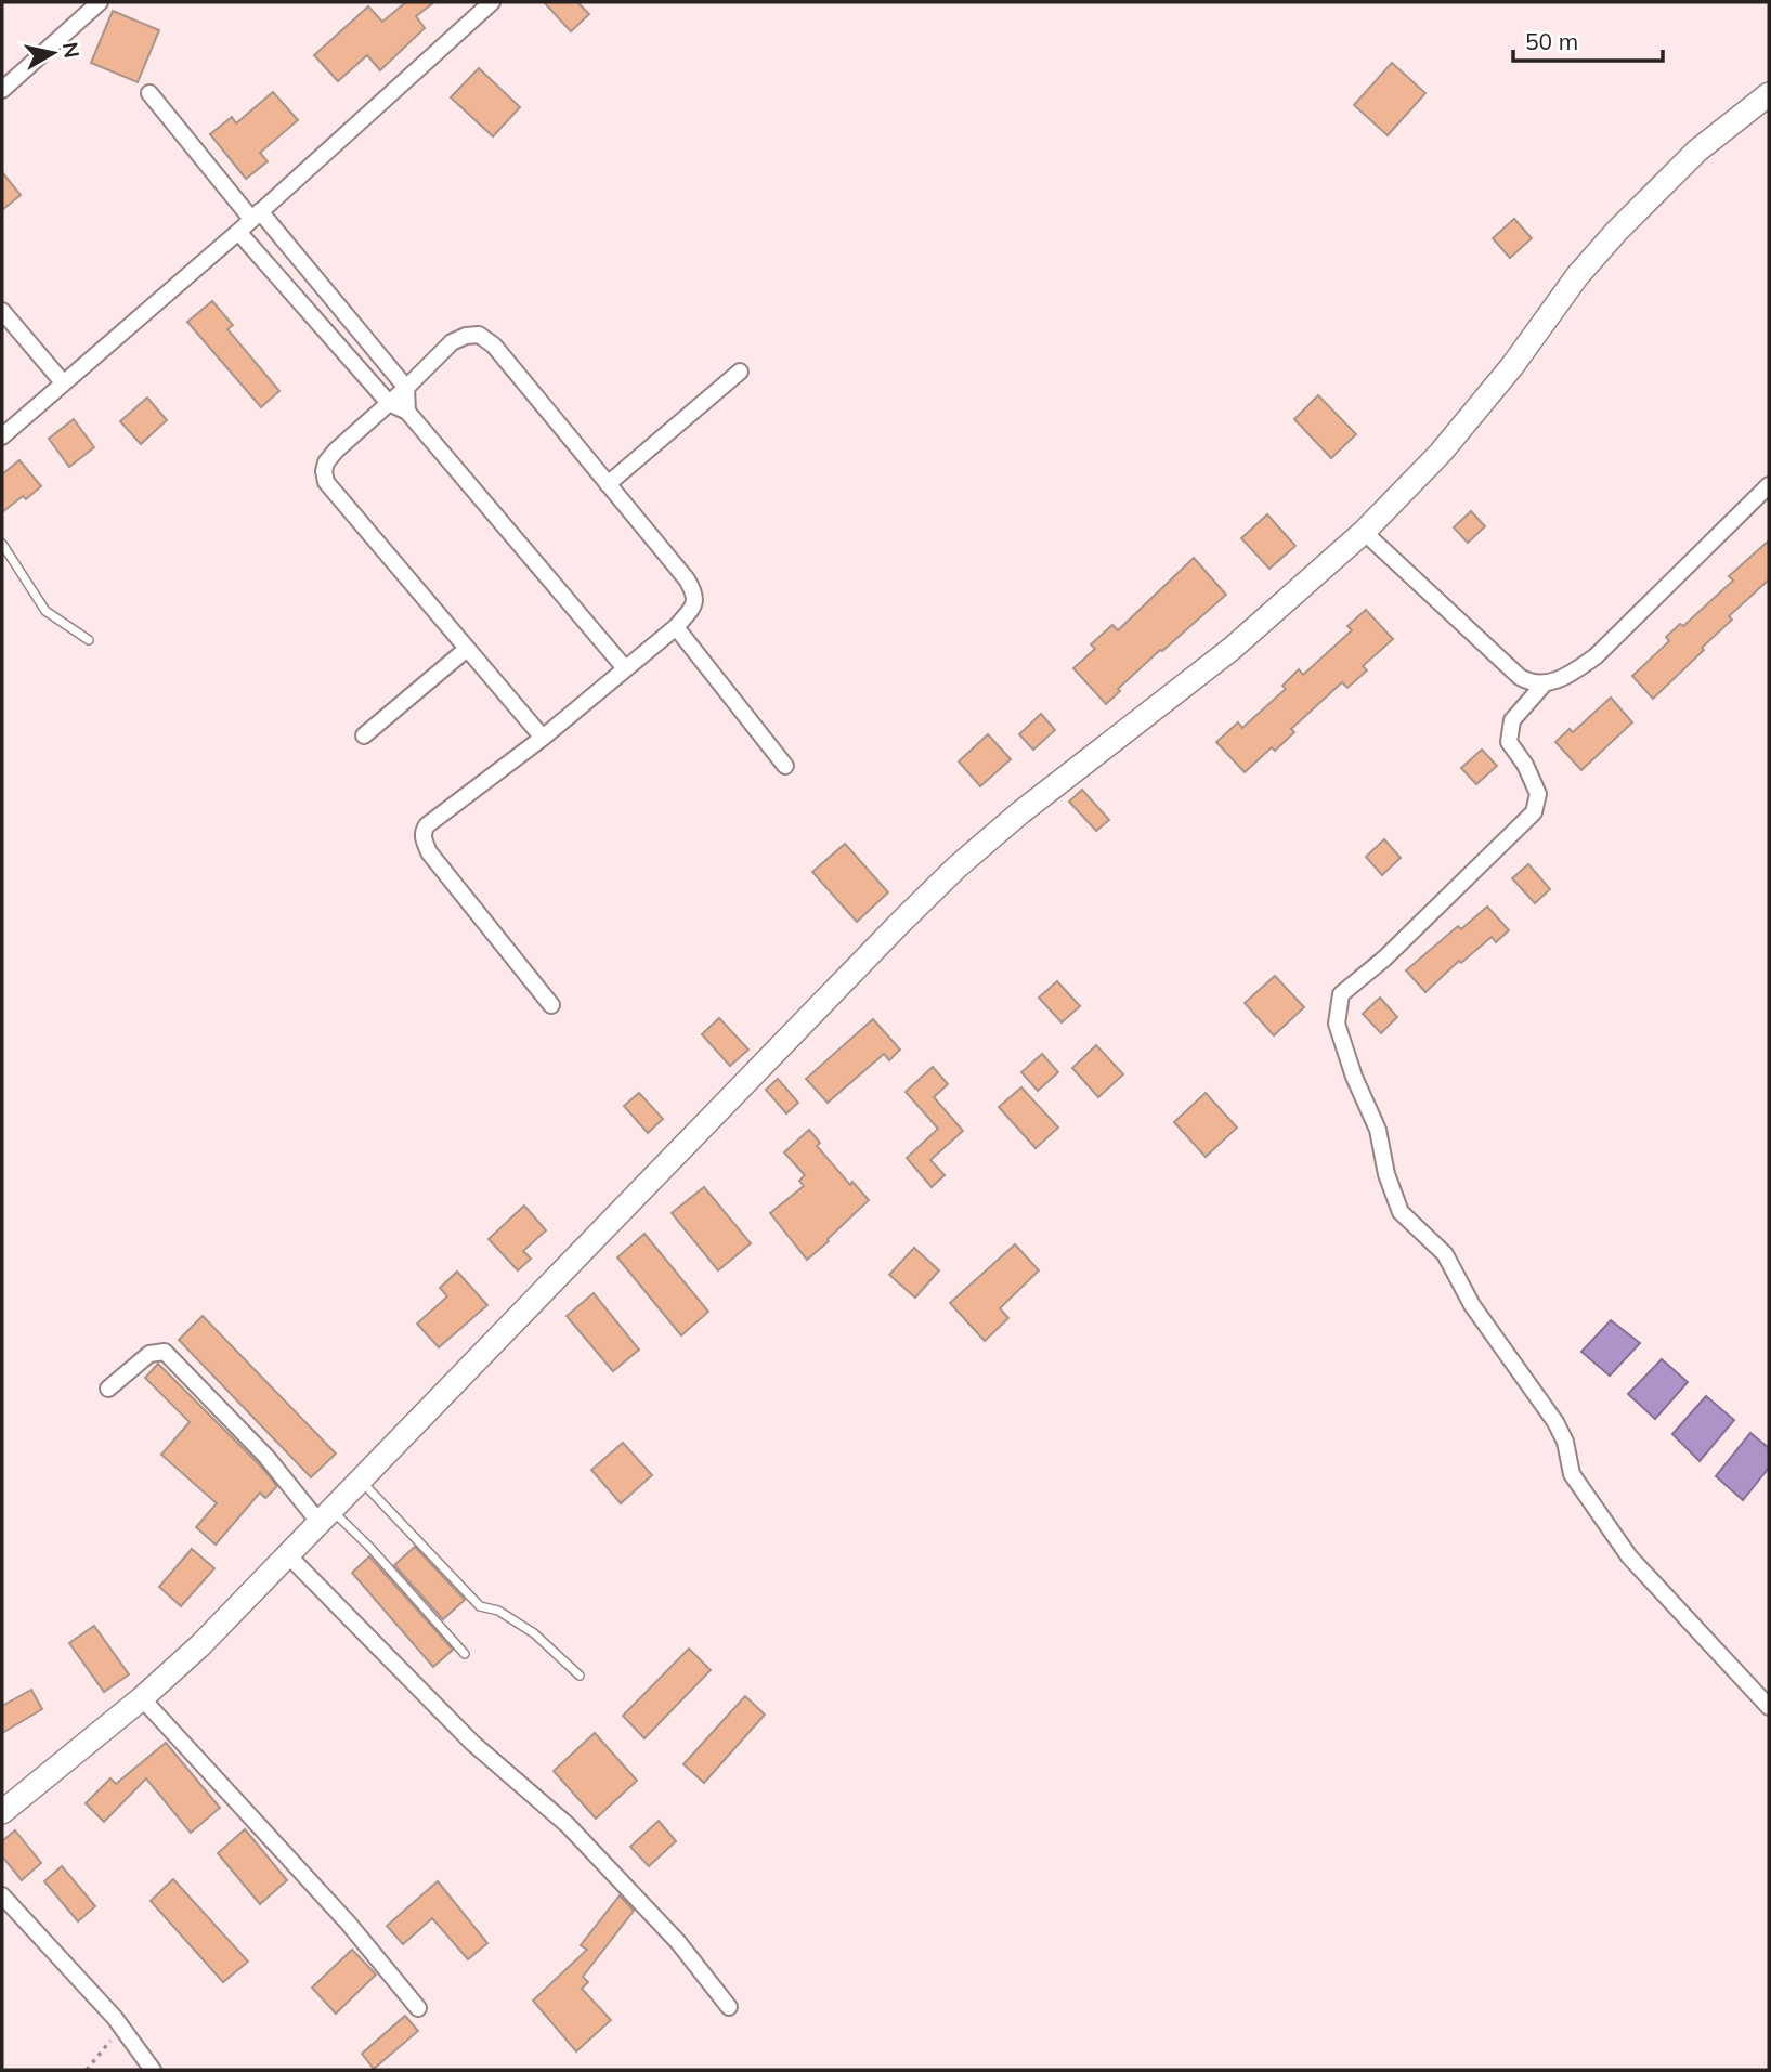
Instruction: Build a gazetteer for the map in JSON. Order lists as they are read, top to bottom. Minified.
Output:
{"scale_bar":"50 m","north":"right"}
